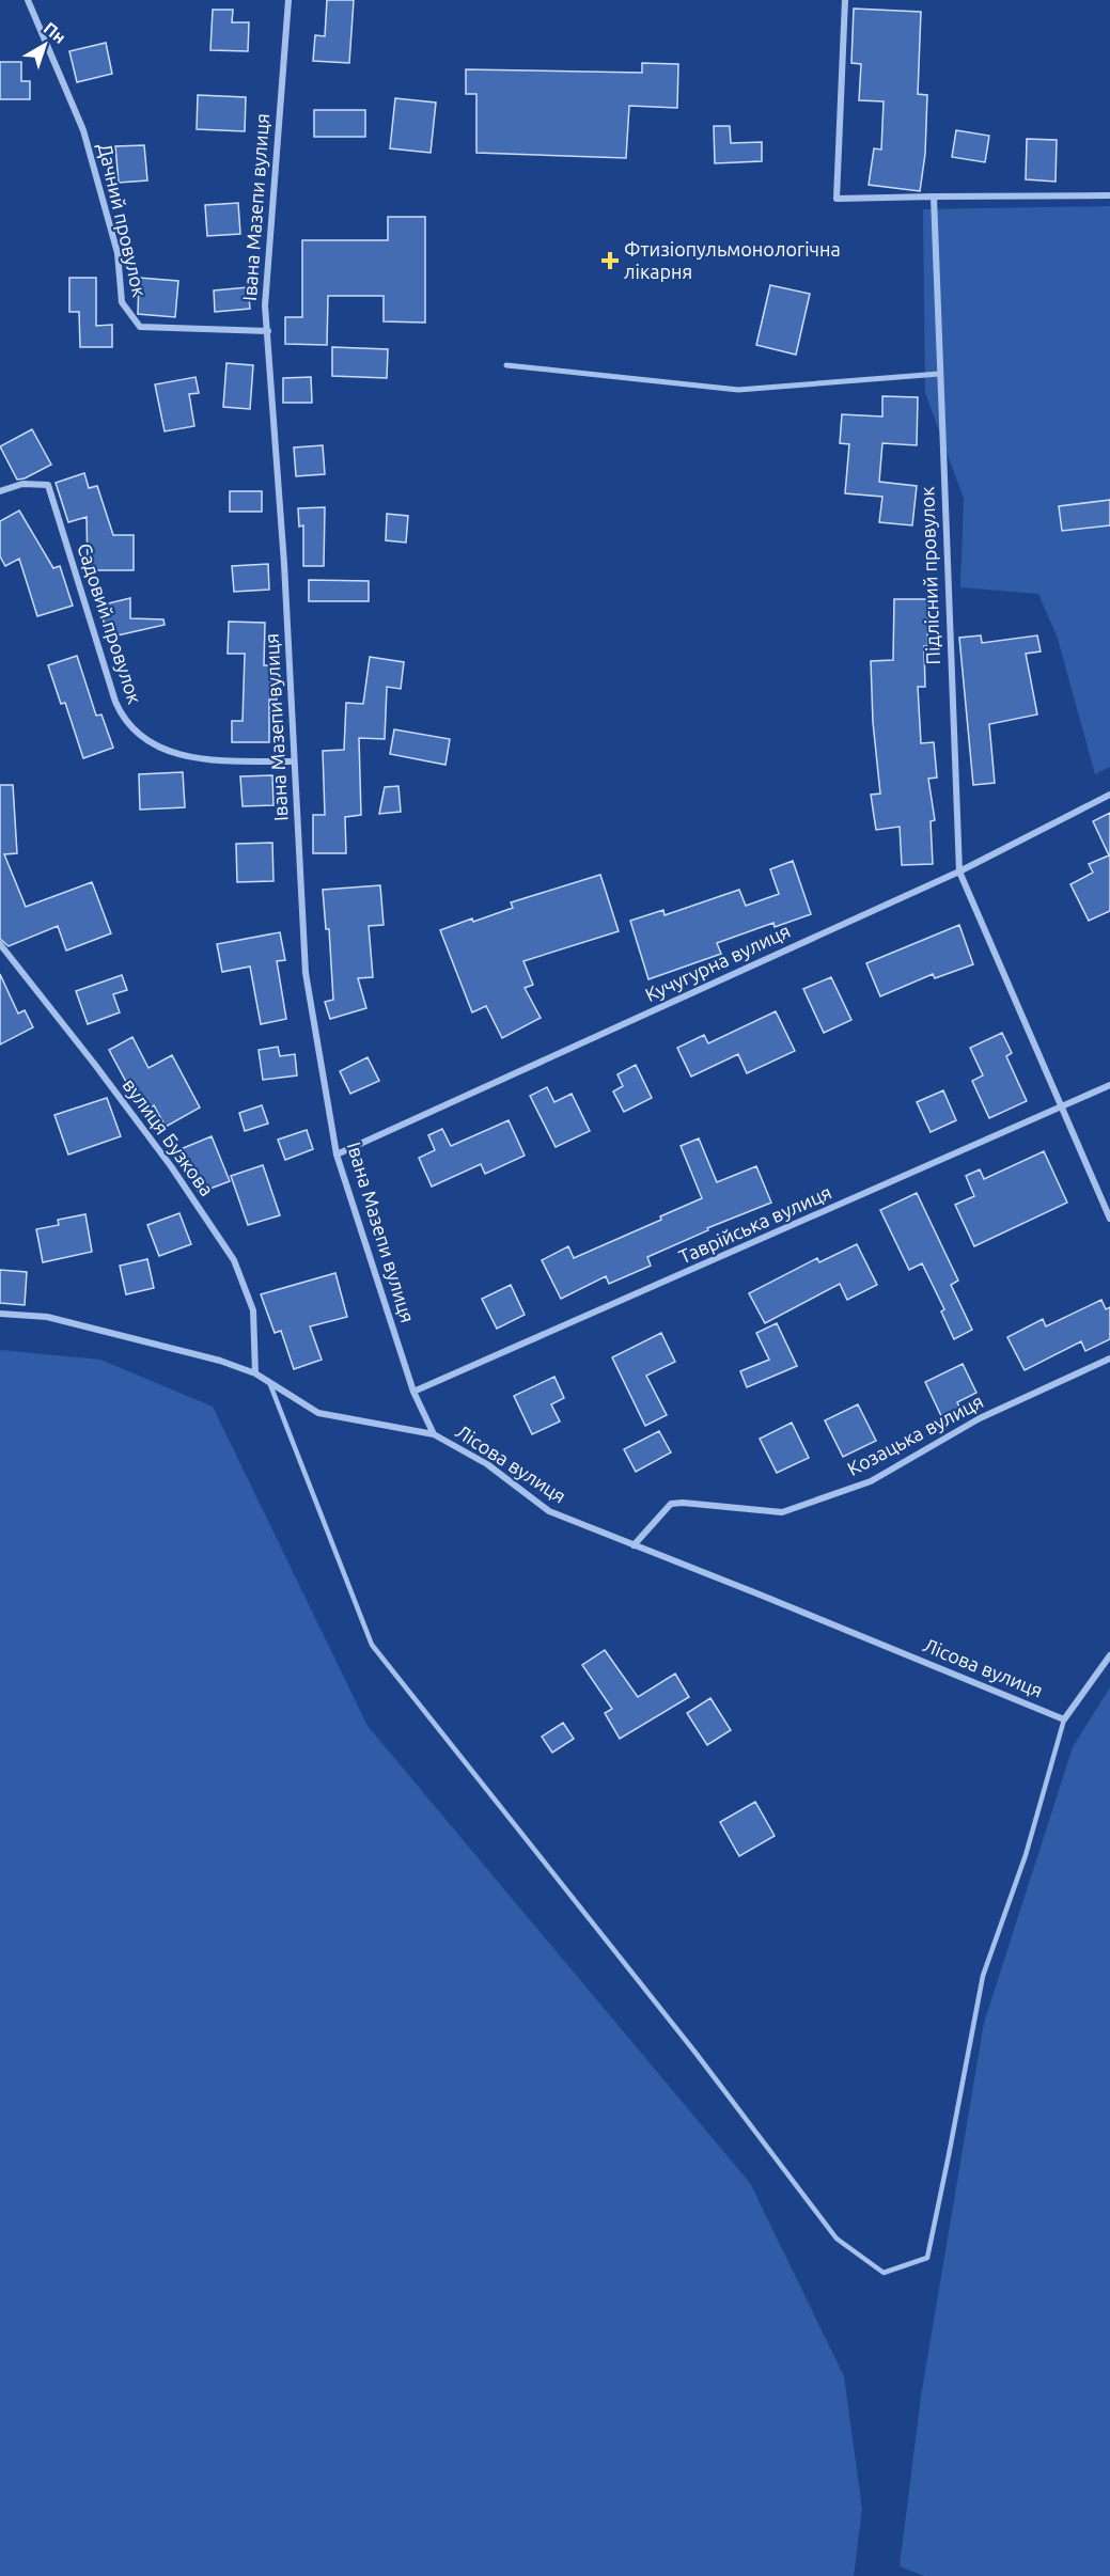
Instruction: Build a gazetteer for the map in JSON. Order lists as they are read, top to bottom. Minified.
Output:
{"streets":{"street":["Івана Мазепи вулиця","Дачний провулок","Підлісний провулок","Садовий провулок","Кучугурна вулиця","вулиця Бузкова","Таврійська вулиця","Козацька вулиця","Лісова вулиця"]},"crossings":[["Івана Мазепи вулиця","Дачний провулок"],["Івана Мазепи вулиця","Садовий провулок"],["Івана Мазепи вулиця","Кучугурна вулиця"],["Івана Мазепи вулиця","Таврійська вулиця"],["Івана Мазепи вулиця","Лісова вулиця"],["Підлісний провулок","Кучугурна вулиця"],["Підлісний провулок","Таврійська вулиця"],["вулиця Бузкова","Лісова вулиця"],["Козацька вулиця","Лісова вулиця"]],"places":{"health":["Фтизіопульмонологічна лікарня"]},"north":"top right"}
